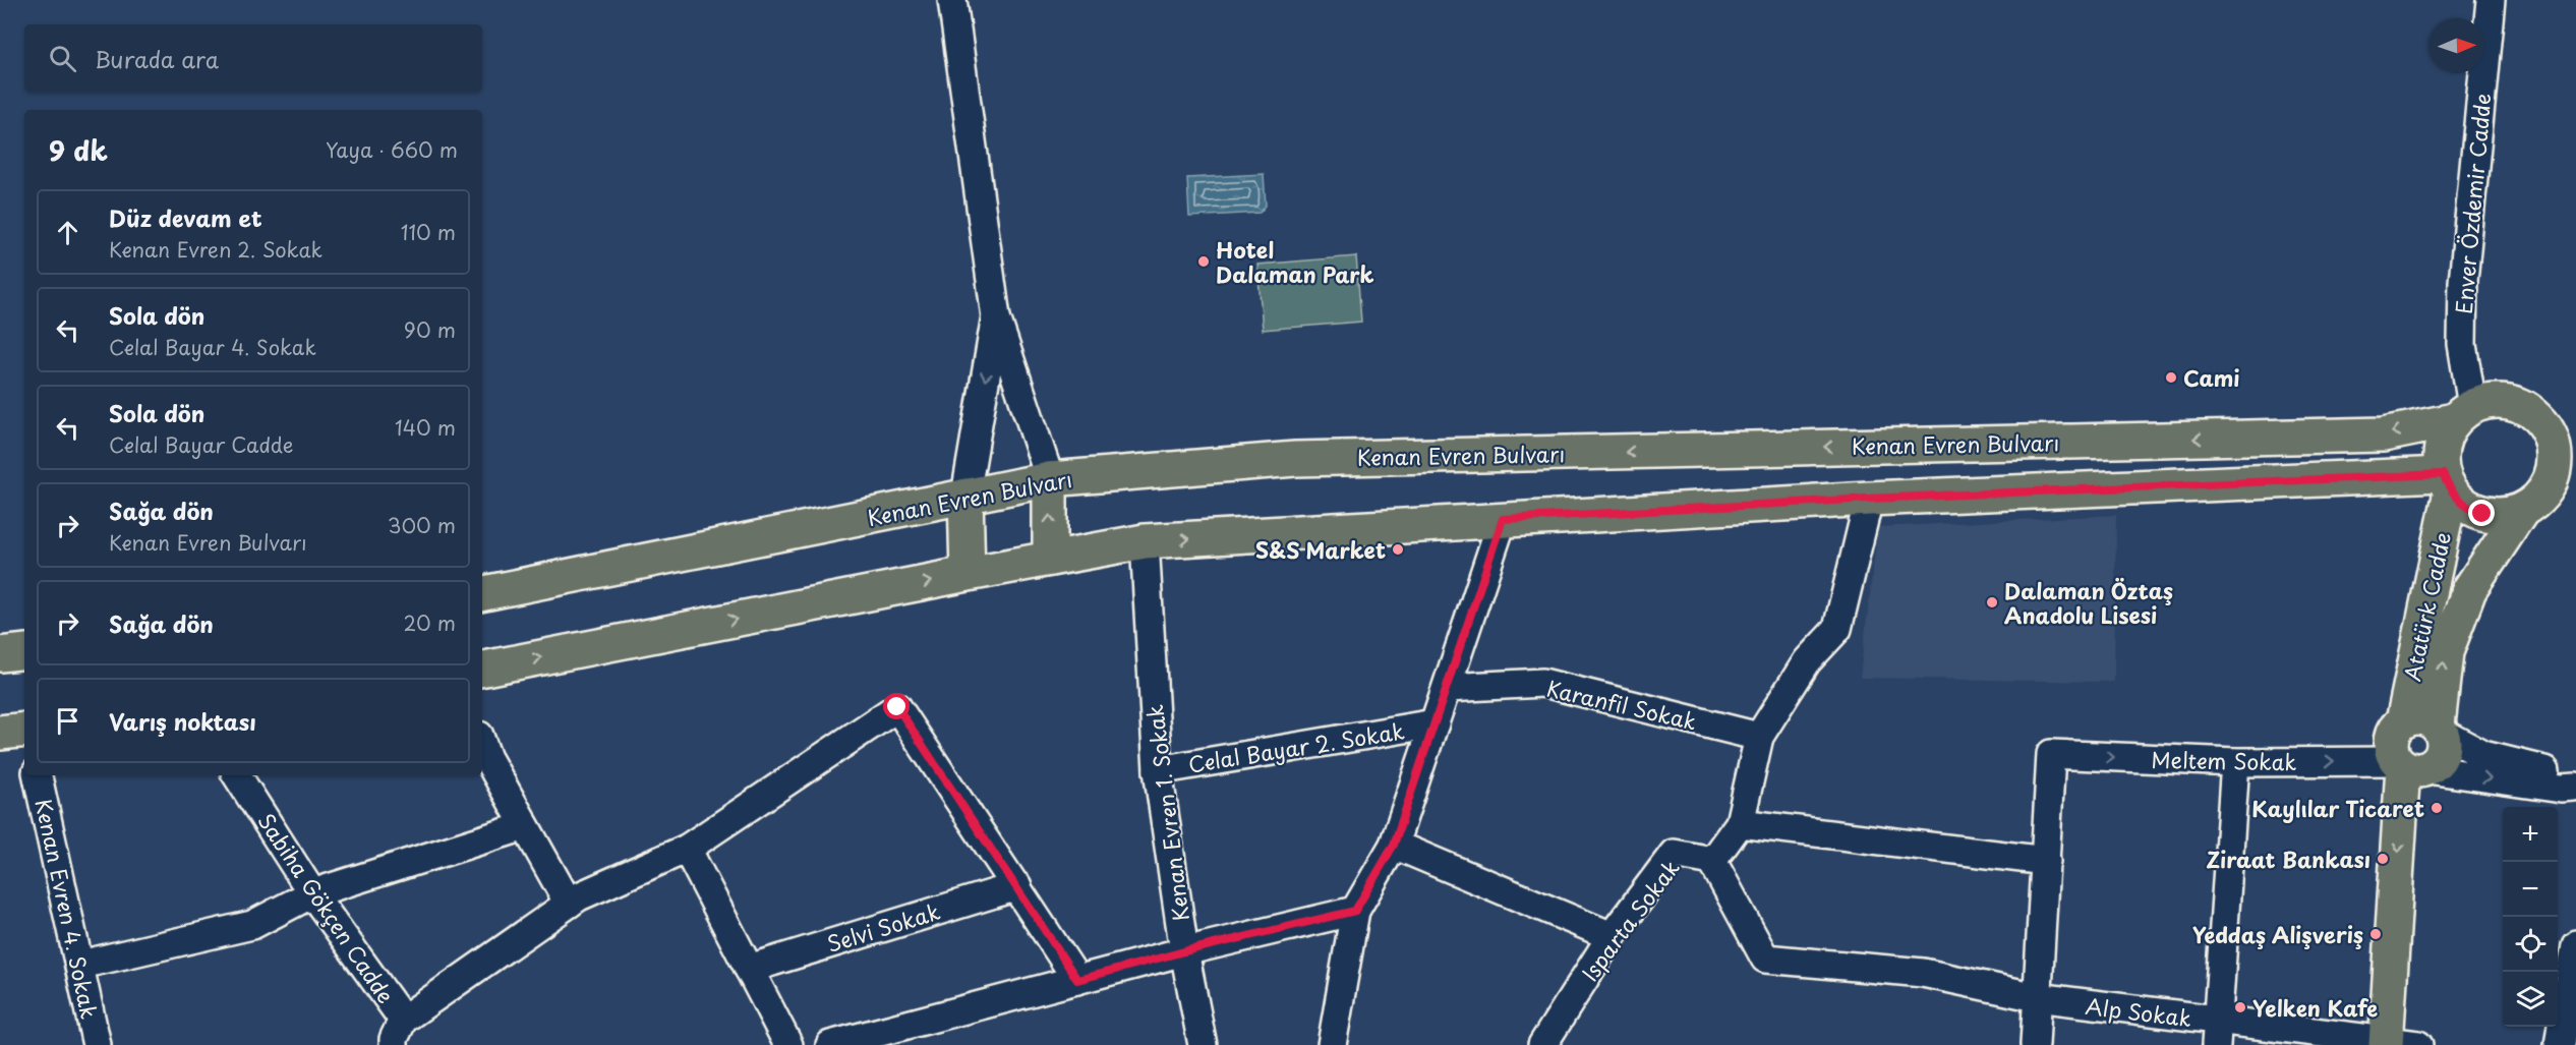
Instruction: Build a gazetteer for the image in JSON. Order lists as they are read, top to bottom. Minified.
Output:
{"streets":{"main road":["Kenan Evren Bulvarı","Atatürk Cadde"],"street":["Enver Özdemir Cadde","Karanfil Sokak","Celal Bayar 2. Sokak","Meltem Sokak","Kenan Evren 1. Sokak","Sabiha Gökçen Cadde","Kenan Evren 4. Sokak","Isparta Sokak","Selvi Sokak","Alp Sokak"]},"crossings":[["Enver Özdemir Cadde","Kenan Evren Bulvarı"],["Enver Özdemir Cadde","Atatürk Cadde"],["Kenan Evren Bulvarı","Atatürk Cadde"],["Atatürk Cadde","Meltem Sokak"],["Karanfil Sokak","Isparta Sokak"],["Celal Bayar 2. Sokak","Kenan Evren 1. Sokak"],["Isparta Sokak","Alp Sokak"]],"places":["Hotel Dalaman Park","Cami","S&S Market","Dalaman Öztaş Anadolu Lisesi","Kaylılar Ticaret","Ziraat Bankası","Yeddaş Alişveriş","Yelken Kafe"],"north":"right","page":{"search":"Burada ara","heading":["9 dk","Yaya · 660 m"],"list":[["Düz devam et","Kenan Evren 2. Sokak","110 m"],["Sola dön","Celal Bayar 4. Sokak","90 m"],["Sola dön","Celal Bayar Cadde","140 m"],["Sağa dön","Kenan Evren Bulvarı","300 m"],["Sağa dön","20 m"],"Varış noktası"],"map_buttons":["+","−"]}}
